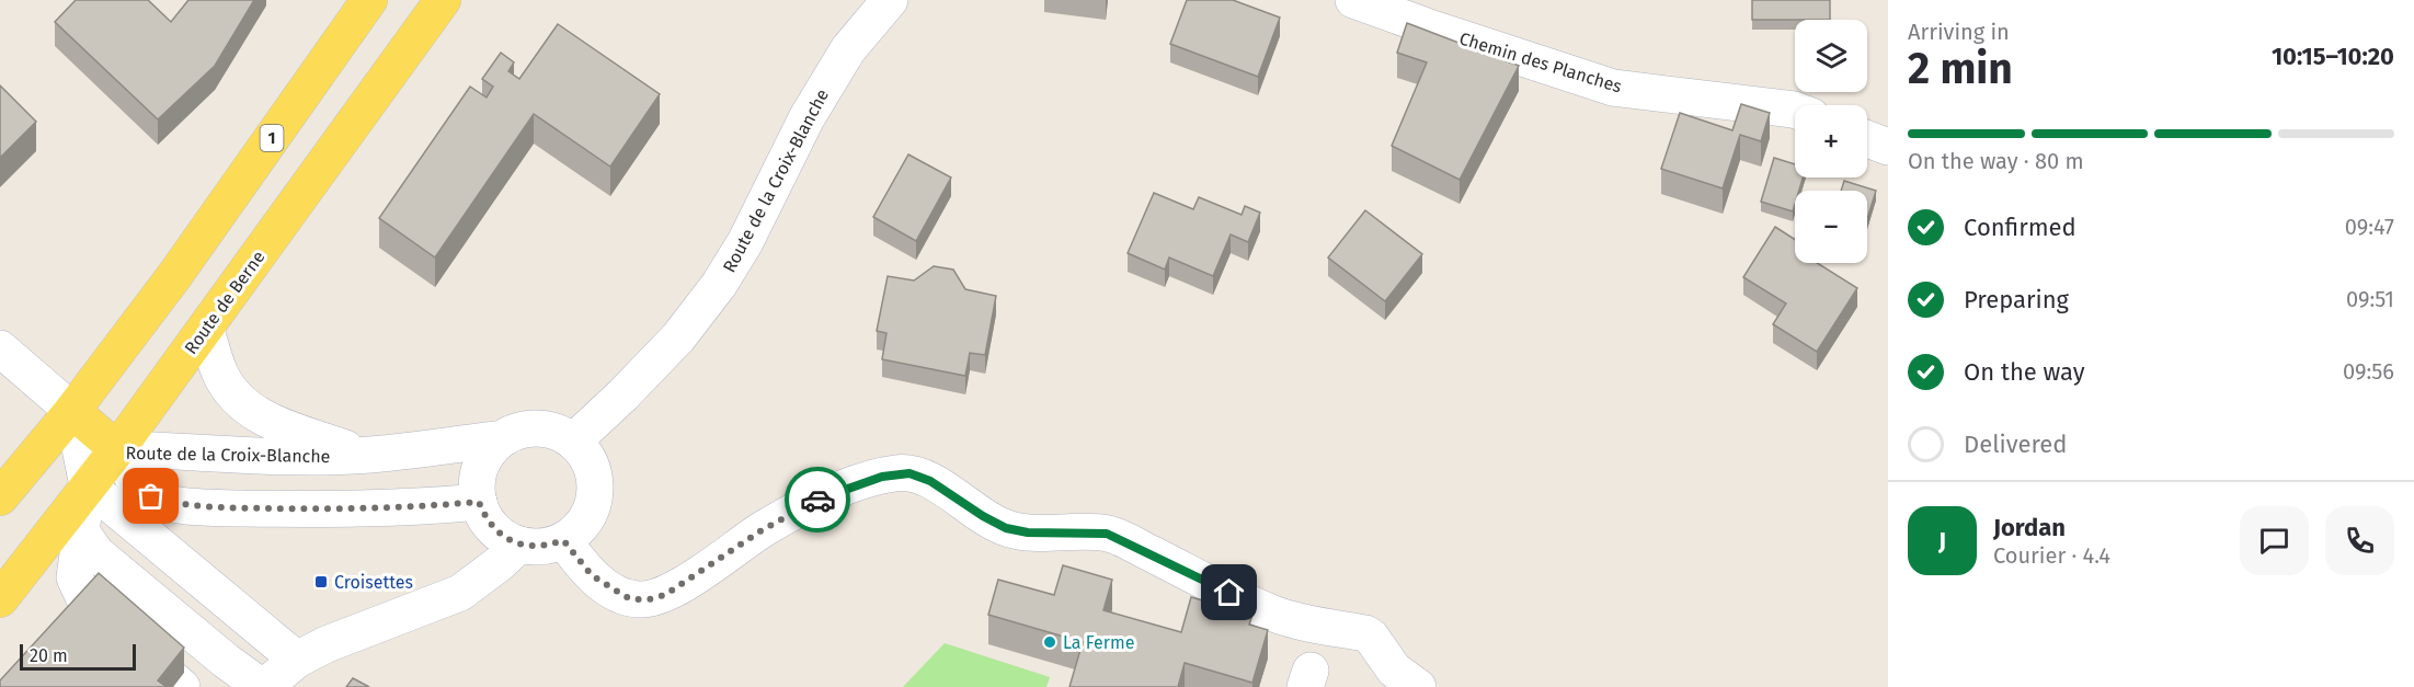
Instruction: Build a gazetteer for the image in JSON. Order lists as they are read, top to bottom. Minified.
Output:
{"streets":{"main road":["1","Route de Berne"],"street":["Chemin des Planches","Route de la Croix-Blanche"]},"crossings":[["Route de la Croix-Blanche","Route de Berne"]],"places":{"transit":["Croisettes"],"other":["La Ferme"]},"scale_bar":"20 m","page":{"heading":["2 min","Arriving in","10:15–10:20"],"panel":["Jordan","Courier · 4.4"],"map_buttons":["+","−"],"bar":"On the way · 80 m","list":[["Confirmed","09:47"],["Preparing","09:51"],["On the way","09:56"],"Delivered"],"round":"J","scale":"20 m"}}
